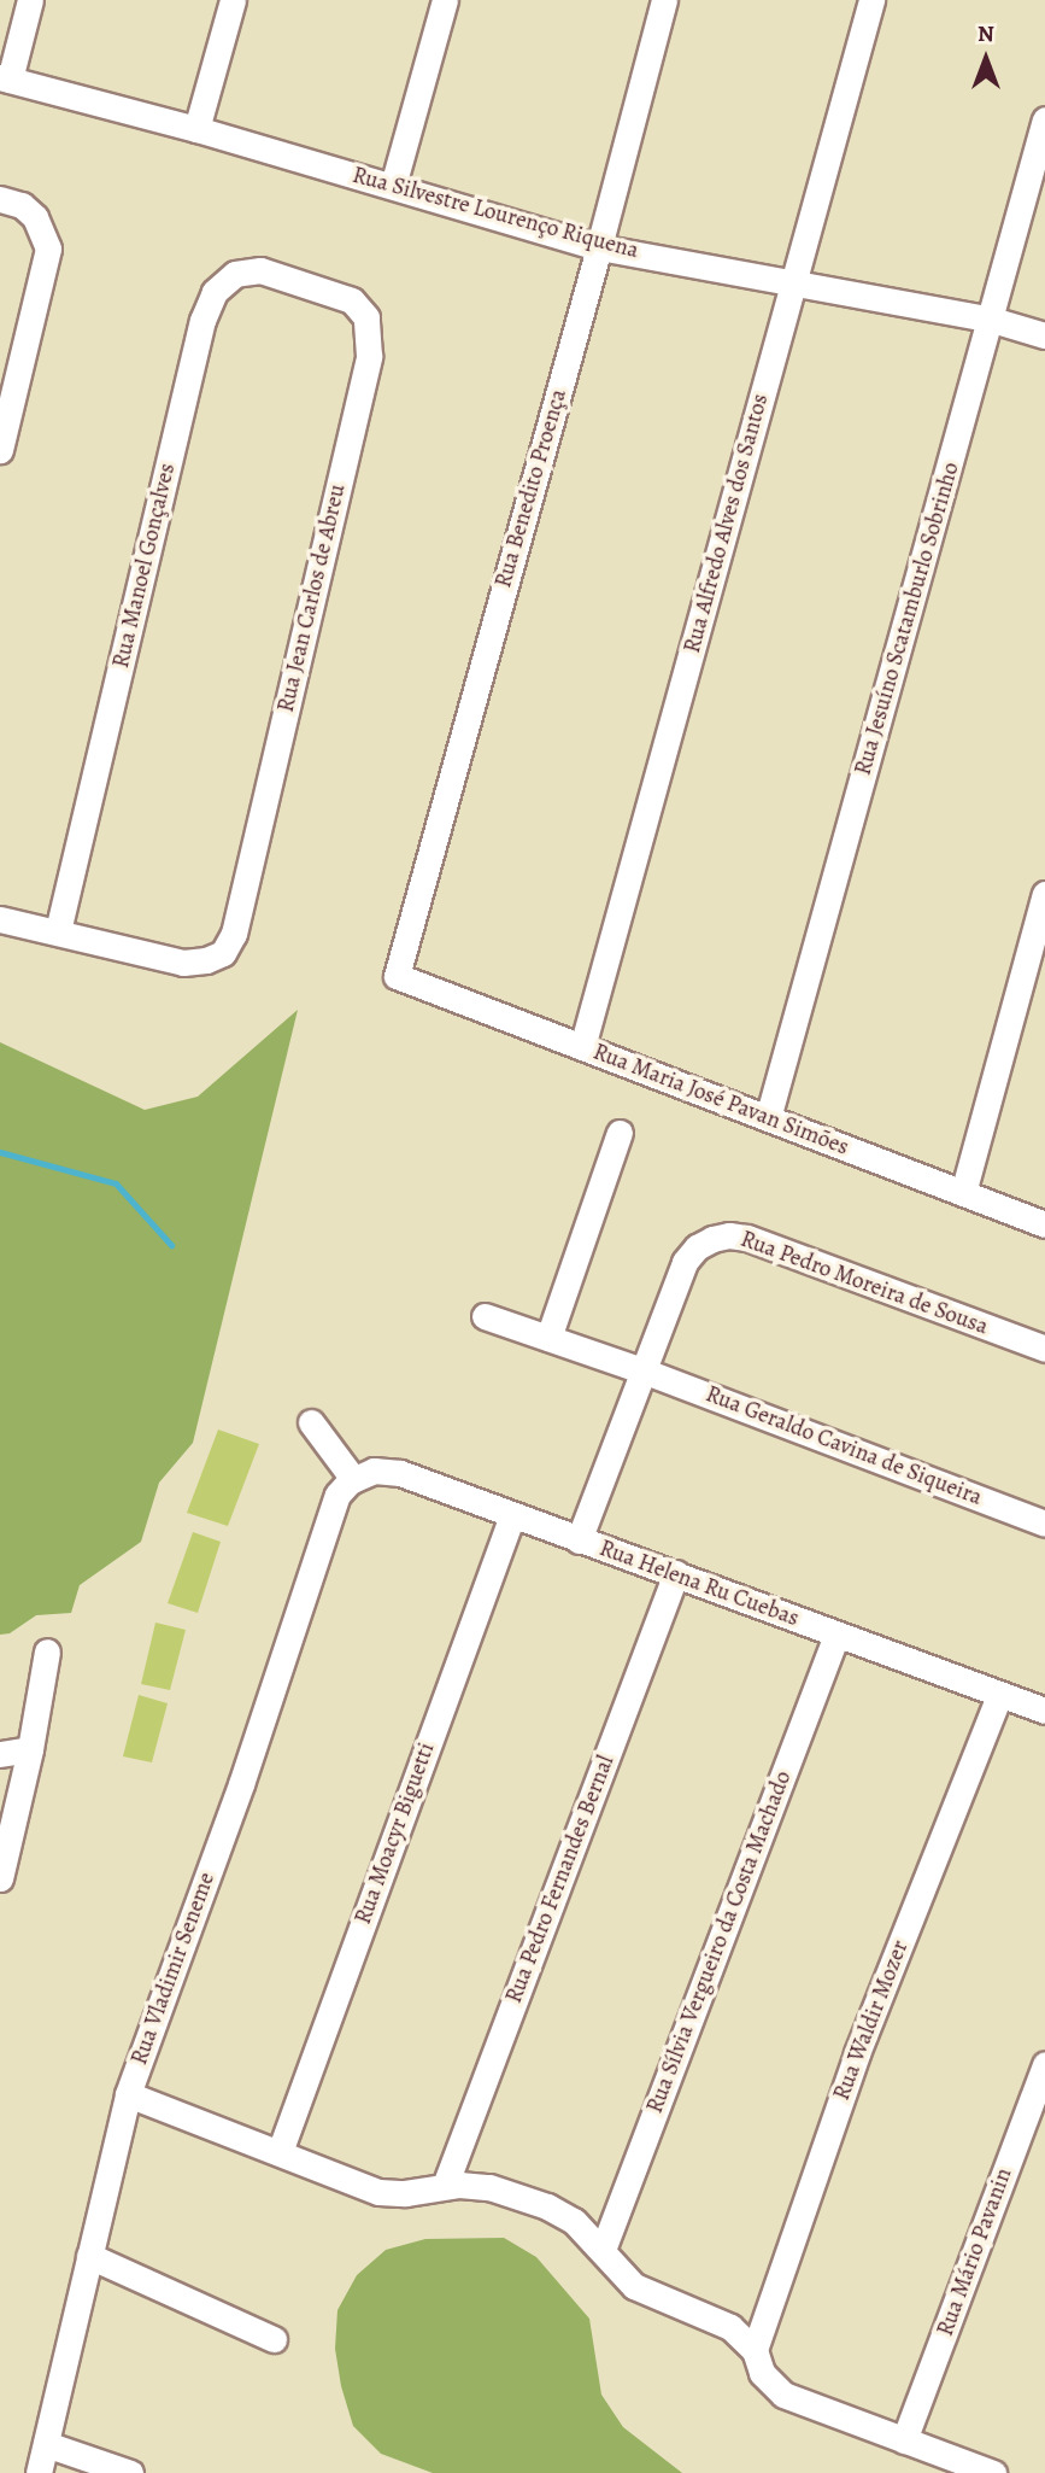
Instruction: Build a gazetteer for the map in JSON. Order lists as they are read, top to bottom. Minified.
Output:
{"streets":{"street":["Rua Silvestre Lourenço Riquena","Rua Benedito Proença","Rua Alfredo Alves dos Santos","Rua Manoel Gonçalves","Rua Jean Carlos de Abreu","Rua Jesuíno Scatamburlo Sobrinho","Rua Maria José Pavan Simões","Rua Pedro Moreira de Sousa","Rua Geraldo Cavina de Siqueira","Rua Helena Ru Cuebas","Rua Moacyr Biguetti","Rua Pedro Fernandes Bernal","Rua Sílvia Vergueiro da Costa Machado","Rua Vladimir Seneme","Rua Waldir Mozer","Rua Mário Pavanin"]},"crossings":[["Rua Silvestre Lourenço Riquena","Rua Benedito Proença"],["Rua Silvestre Lourenço Riquena","Rua Alfredo Alves dos Santos"],["Rua Silvestre Lourenço Riquena","Rua Jesuíno Scatamburlo Sobrinho"],["Rua Benedito Proença","Rua Maria José Pavan Simões"],["Rua Alfredo Alves dos Santos","Rua Maria José Pavan Simões"],["Rua Manoel Gonçalves","Rua Jean Carlos de Abreu"],["Rua Jesuíno Scatamburlo Sobrinho","Rua Maria José Pavan Simões"],["Rua Pedro Moreira de Sousa","Rua Geraldo Cavina de Siqueira"],["Rua Pedro Moreira de Sousa","Rua Helena Ru Cuebas"],["Rua Helena Ru Cuebas","Rua Moacyr Biguetti"],["Rua Helena Ru Cuebas","Rua Pedro Fernandes Bernal"],["Rua Helena Ru Cuebas","Rua Sílvia Vergueiro da Costa Machado"],["Rua Helena Ru Cuebas","Rua Vladimir Seneme"],["Rua Helena Ru Cuebas","Rua Waldir Mozer"]],"north":"top"}
